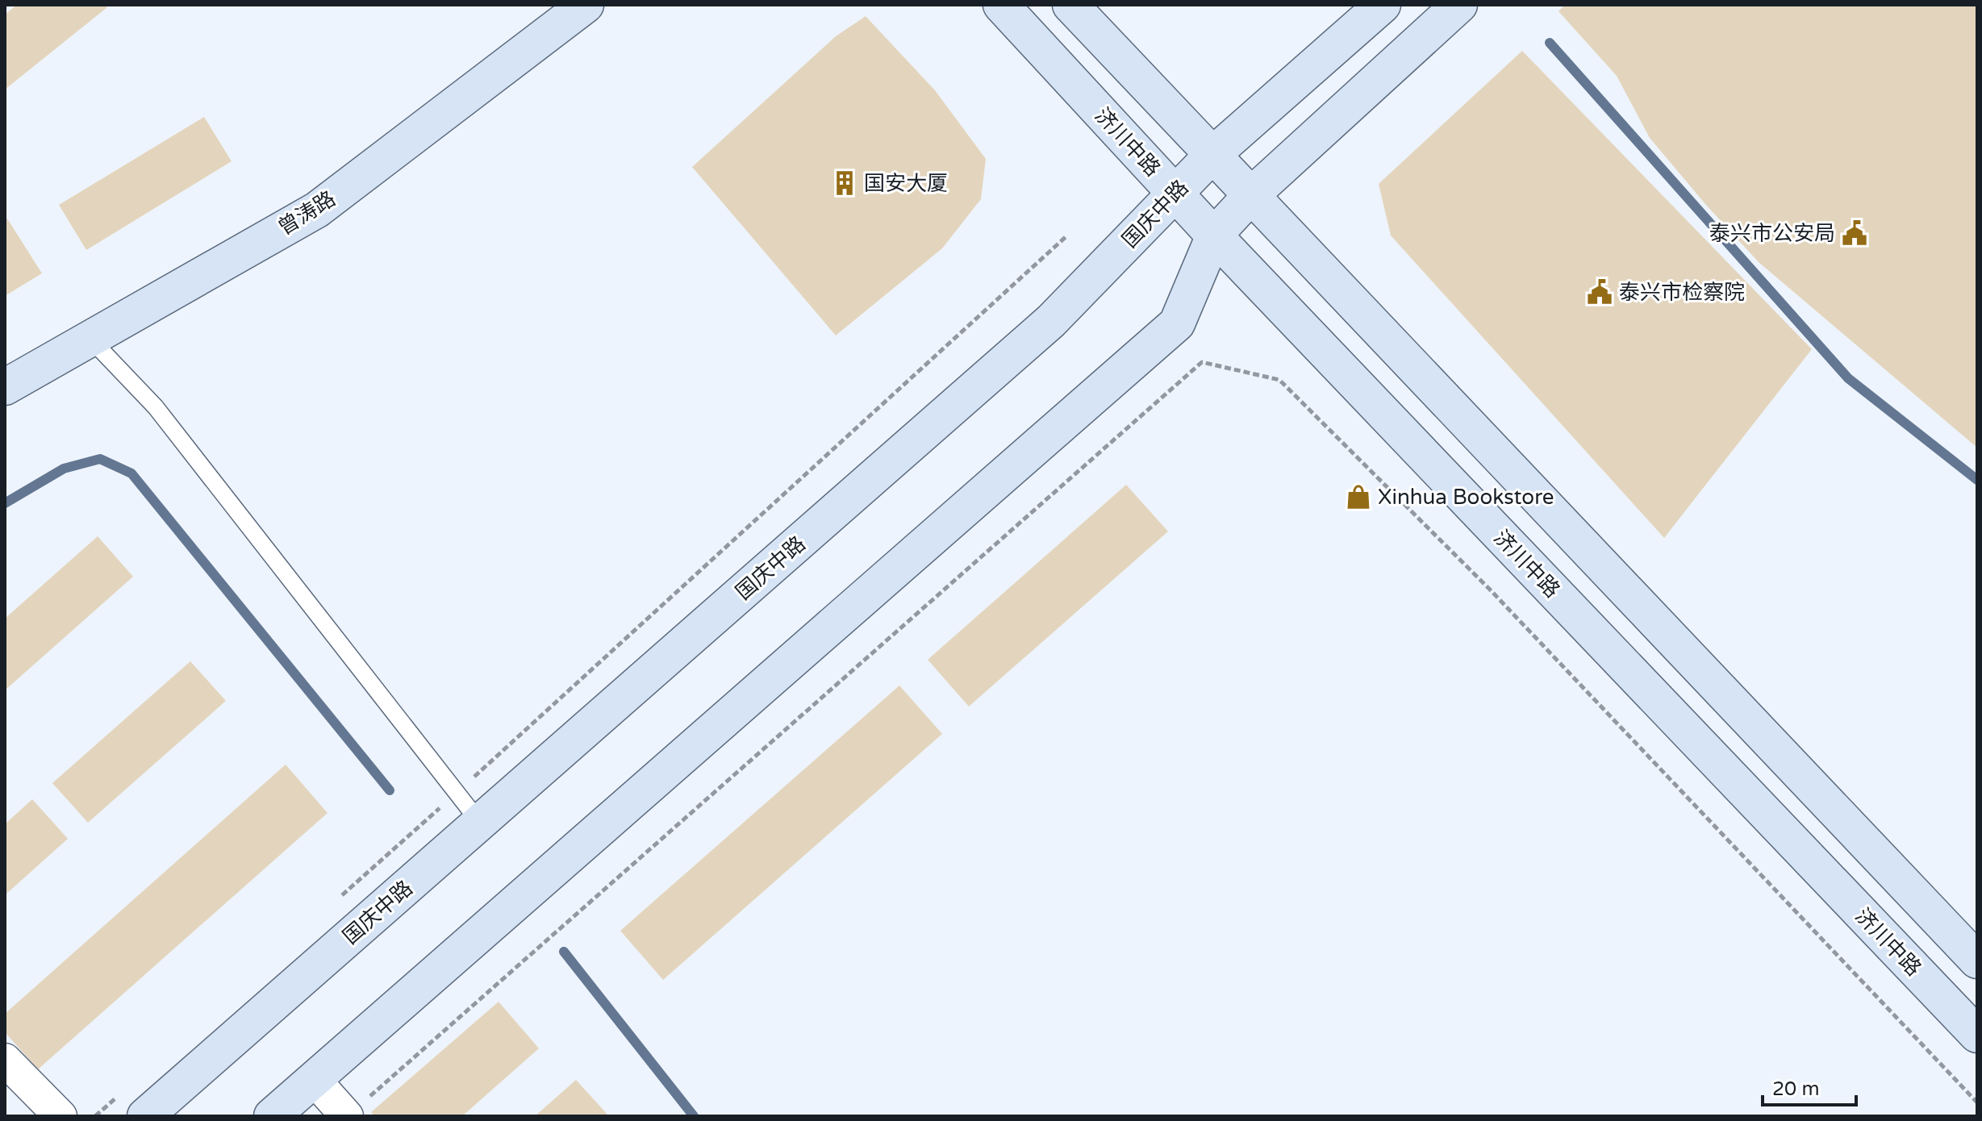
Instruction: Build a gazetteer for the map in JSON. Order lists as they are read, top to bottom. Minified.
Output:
{"streets":{"main road":["济川中路","曾涛路","国庆中路"]},"crossings":[["济川中路","国庆中路"]],"places":{"building":["国安大厦"],"public building":["泰兴市公安局","泰兴市检察院"],"shop":["Xinhua Bookstore"]},"scale_bar":"20 m"}
